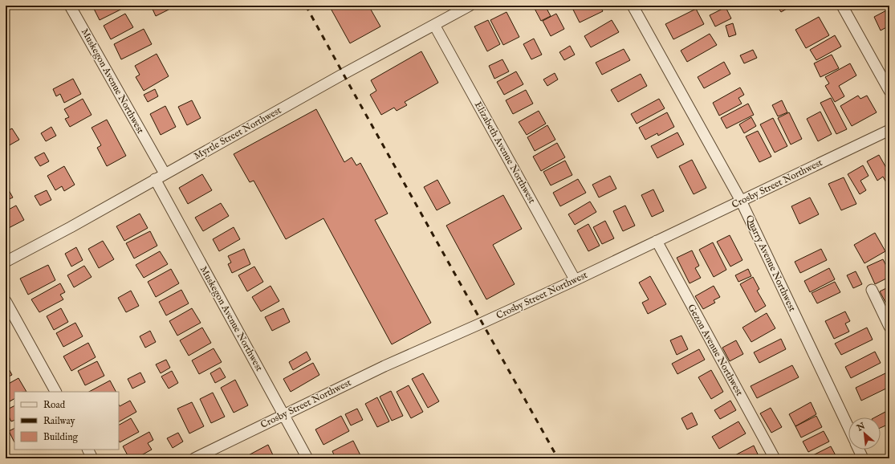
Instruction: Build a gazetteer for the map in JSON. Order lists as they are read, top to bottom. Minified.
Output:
{"streets":{"street":["Muskegon Avenue Northwest","Myrtle Street Northwest","Elizabeth Avenue Northwest","Crosby Street Northwest","Quarry Avenue Northwest","Gezon Avenue Northwest"]},"crossings":[["Muskegon Avenue Northwest","Myrtle Street Northwest"],["Muskegon Avenue Northwest","Crosby Street Northwest"],["Myrtle Street Northwest","Elizabeth Avenue Northwest"],["Elizabeth Avenue Northwest","Crosby Street Northwest"],["Crosby Street Northwest","Quarry Avenue Northwest"],["Crosby Street Northwest","Gezon Avenue Northwest"]],"legend":["Road","Railway","Building"],"north":"top left"}
